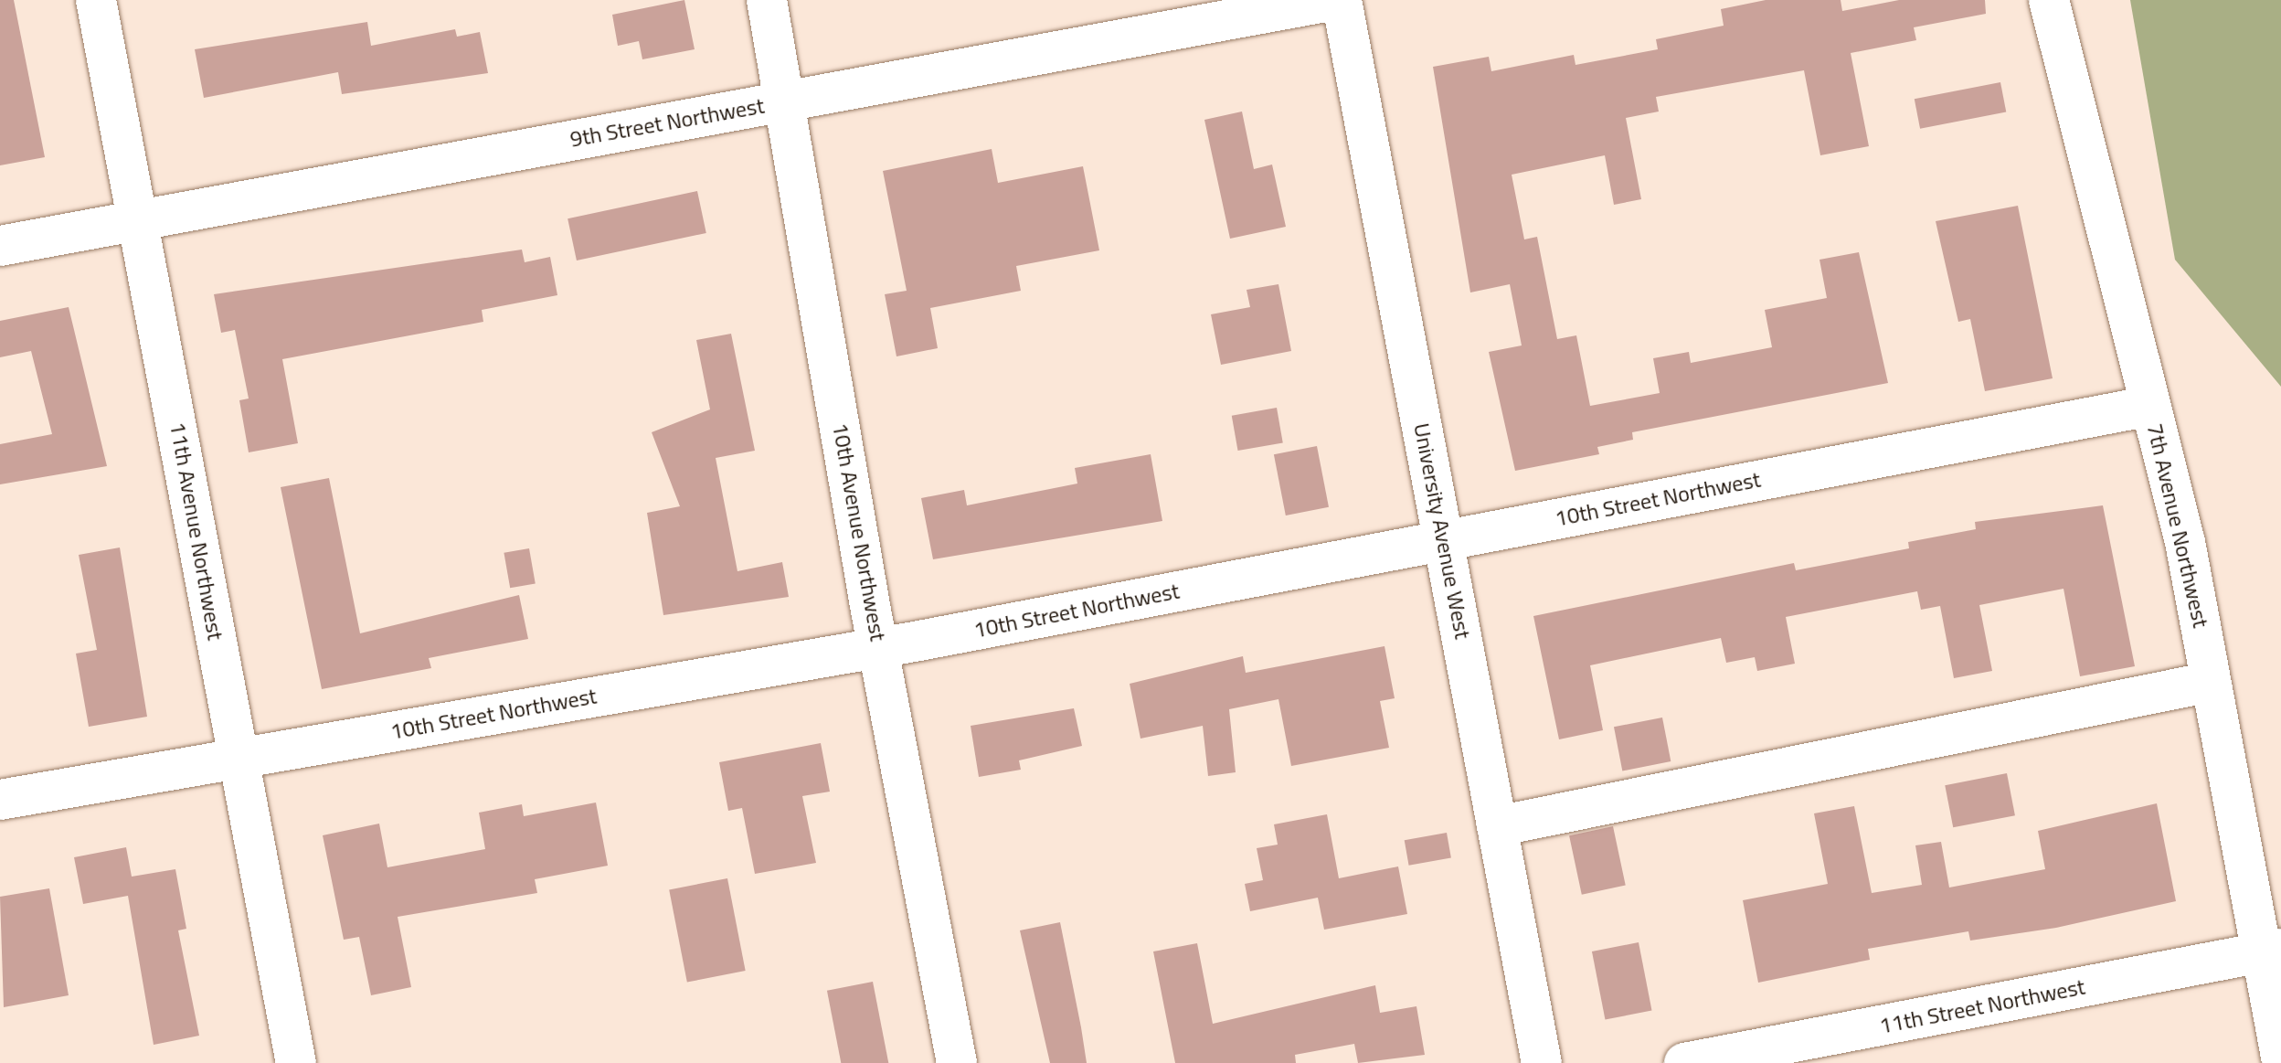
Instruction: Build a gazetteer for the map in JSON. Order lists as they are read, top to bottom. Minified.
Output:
{"streets":{"street":["9th Street Northwest","10th Street Northwest","7th Avenue Northwest","11th Avenue Northwest","University Avenue West","10th Avenue Northwest","11th Street Northwest"]},"crossings":[["9th Street Northwest","11th Avenue Northwest"],["9th Street Northwest","10th Avenue Northwest"],["10th Street Northwest","7th Avenue Northwest"],["10th Street Northwest","11th Avenue Northwest"],["10th Street Northwest","University Avenue West"],["10th Street Northwest","10th Avenue Northwest"],["7th Avenue Northwest","11th Street Northwest"]]}
